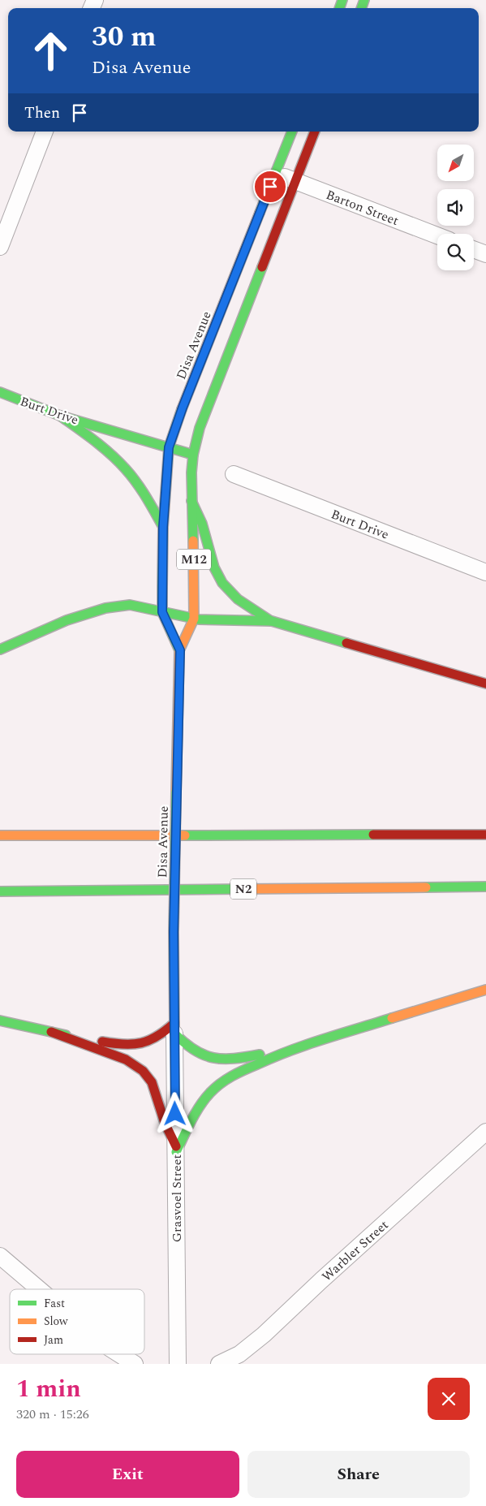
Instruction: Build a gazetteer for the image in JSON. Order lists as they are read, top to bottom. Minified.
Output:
{"streets":{"main road":["Disa Avenue","Burt Drive","M12","N2"],"street":["Barton Street","Grasvoel Street","Warbler Street"]},"crossings":[["Barton Street","Disa Avenue"],["Disa Avenue","Burt Drive"],["Disa Avenue","Grasvoel Street"]],"legend":["Fast","Slow","Jam"],"north":"bottom left","page":{"turn":["30 m","Disa Avenue"],"then":"Then","heading":["1 min","320 m · 15:26"],"buttons":["Exit","Share"]}}
